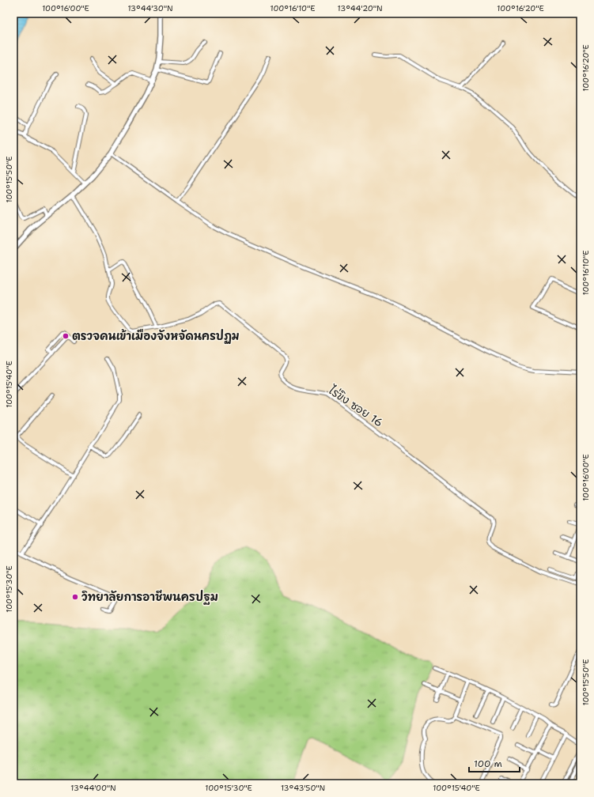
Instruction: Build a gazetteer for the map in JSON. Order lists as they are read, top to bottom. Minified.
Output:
{"streets":{"street":["ไร่ขิง ซอย 16"]},"places":["ตรวจคนเข้าเมืองจังหจัดนครปฏม","วิทยาลัยการอาชีพนครปฐม"],"scale_bar":"100 m","coordinates":["100°16'00\"E","13°44'30\"N","100°16'10\"E","13°44'20\"N","100°16'20\"E","100°15'50\"E","100°15'40\"E","100°15'30\"E","13°44'00\"N","13°43'50\"N"]}
